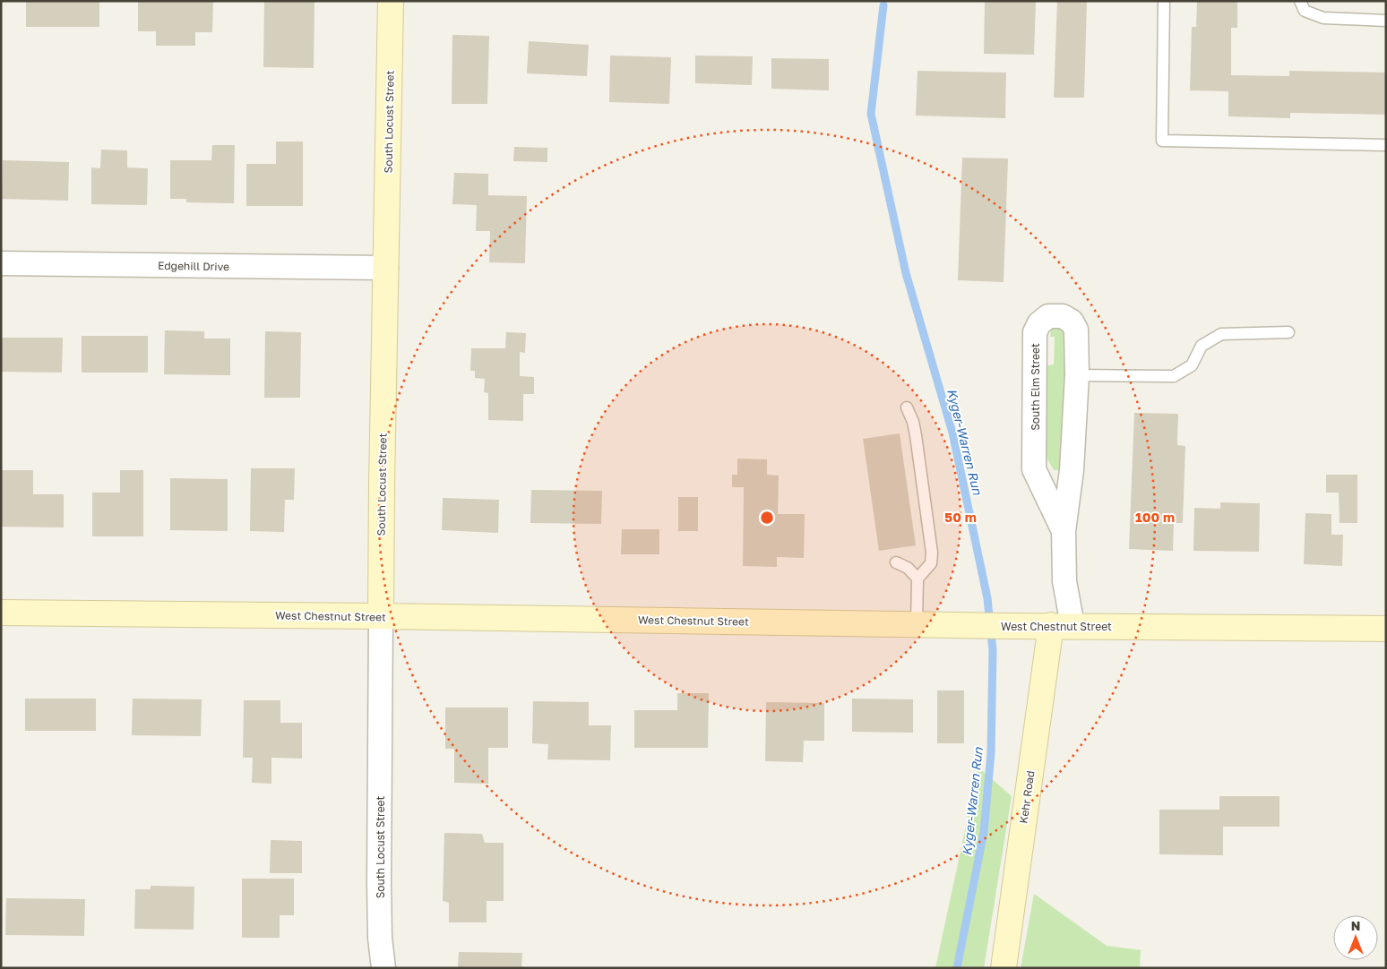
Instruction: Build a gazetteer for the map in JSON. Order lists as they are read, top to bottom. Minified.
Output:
{"streets":{"main road":["South Locust Street","West Chestnut Street","Kehr Road"],"street":["Edgehill Drive","South Elm Street"]},"crossings":[["South Locust Street","Edgehill Drive"],["South Locust Street","West Chestnut Street"],["South Elm Street","West Chestnut Street"],["South Elm Street","Kehr Road"],["West Chestnut Street","Kehr Road"]],"water":["Kyger-Warren Run"],"north":"top","rings":["50 m","100 m"]}
